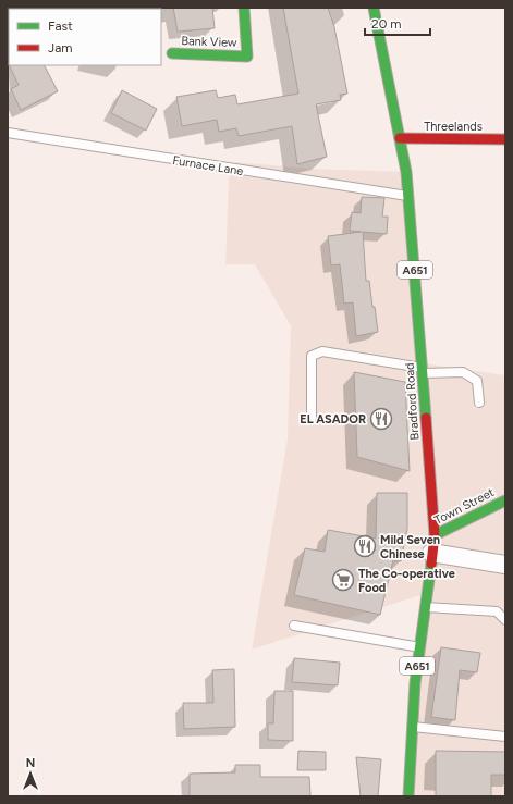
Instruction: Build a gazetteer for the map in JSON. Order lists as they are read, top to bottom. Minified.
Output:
{"streets":{"main road":["Bank View","Threelands","A651","Bradford Road","Town Street"],"lane":["Furnace Lane"]},"crossings":[["Threelands","Bradford Road"],["Furnace Lane","Bradford Road"],["Bradford Road","Town Street"]],"places":{"restaurant":["EL ASADOR","Mild Seven Chinese"],"supermarket":["The Co-operative Food"]},"legend":["Fast","Jam"],"scale_bar":"20 m","north":"top"}
